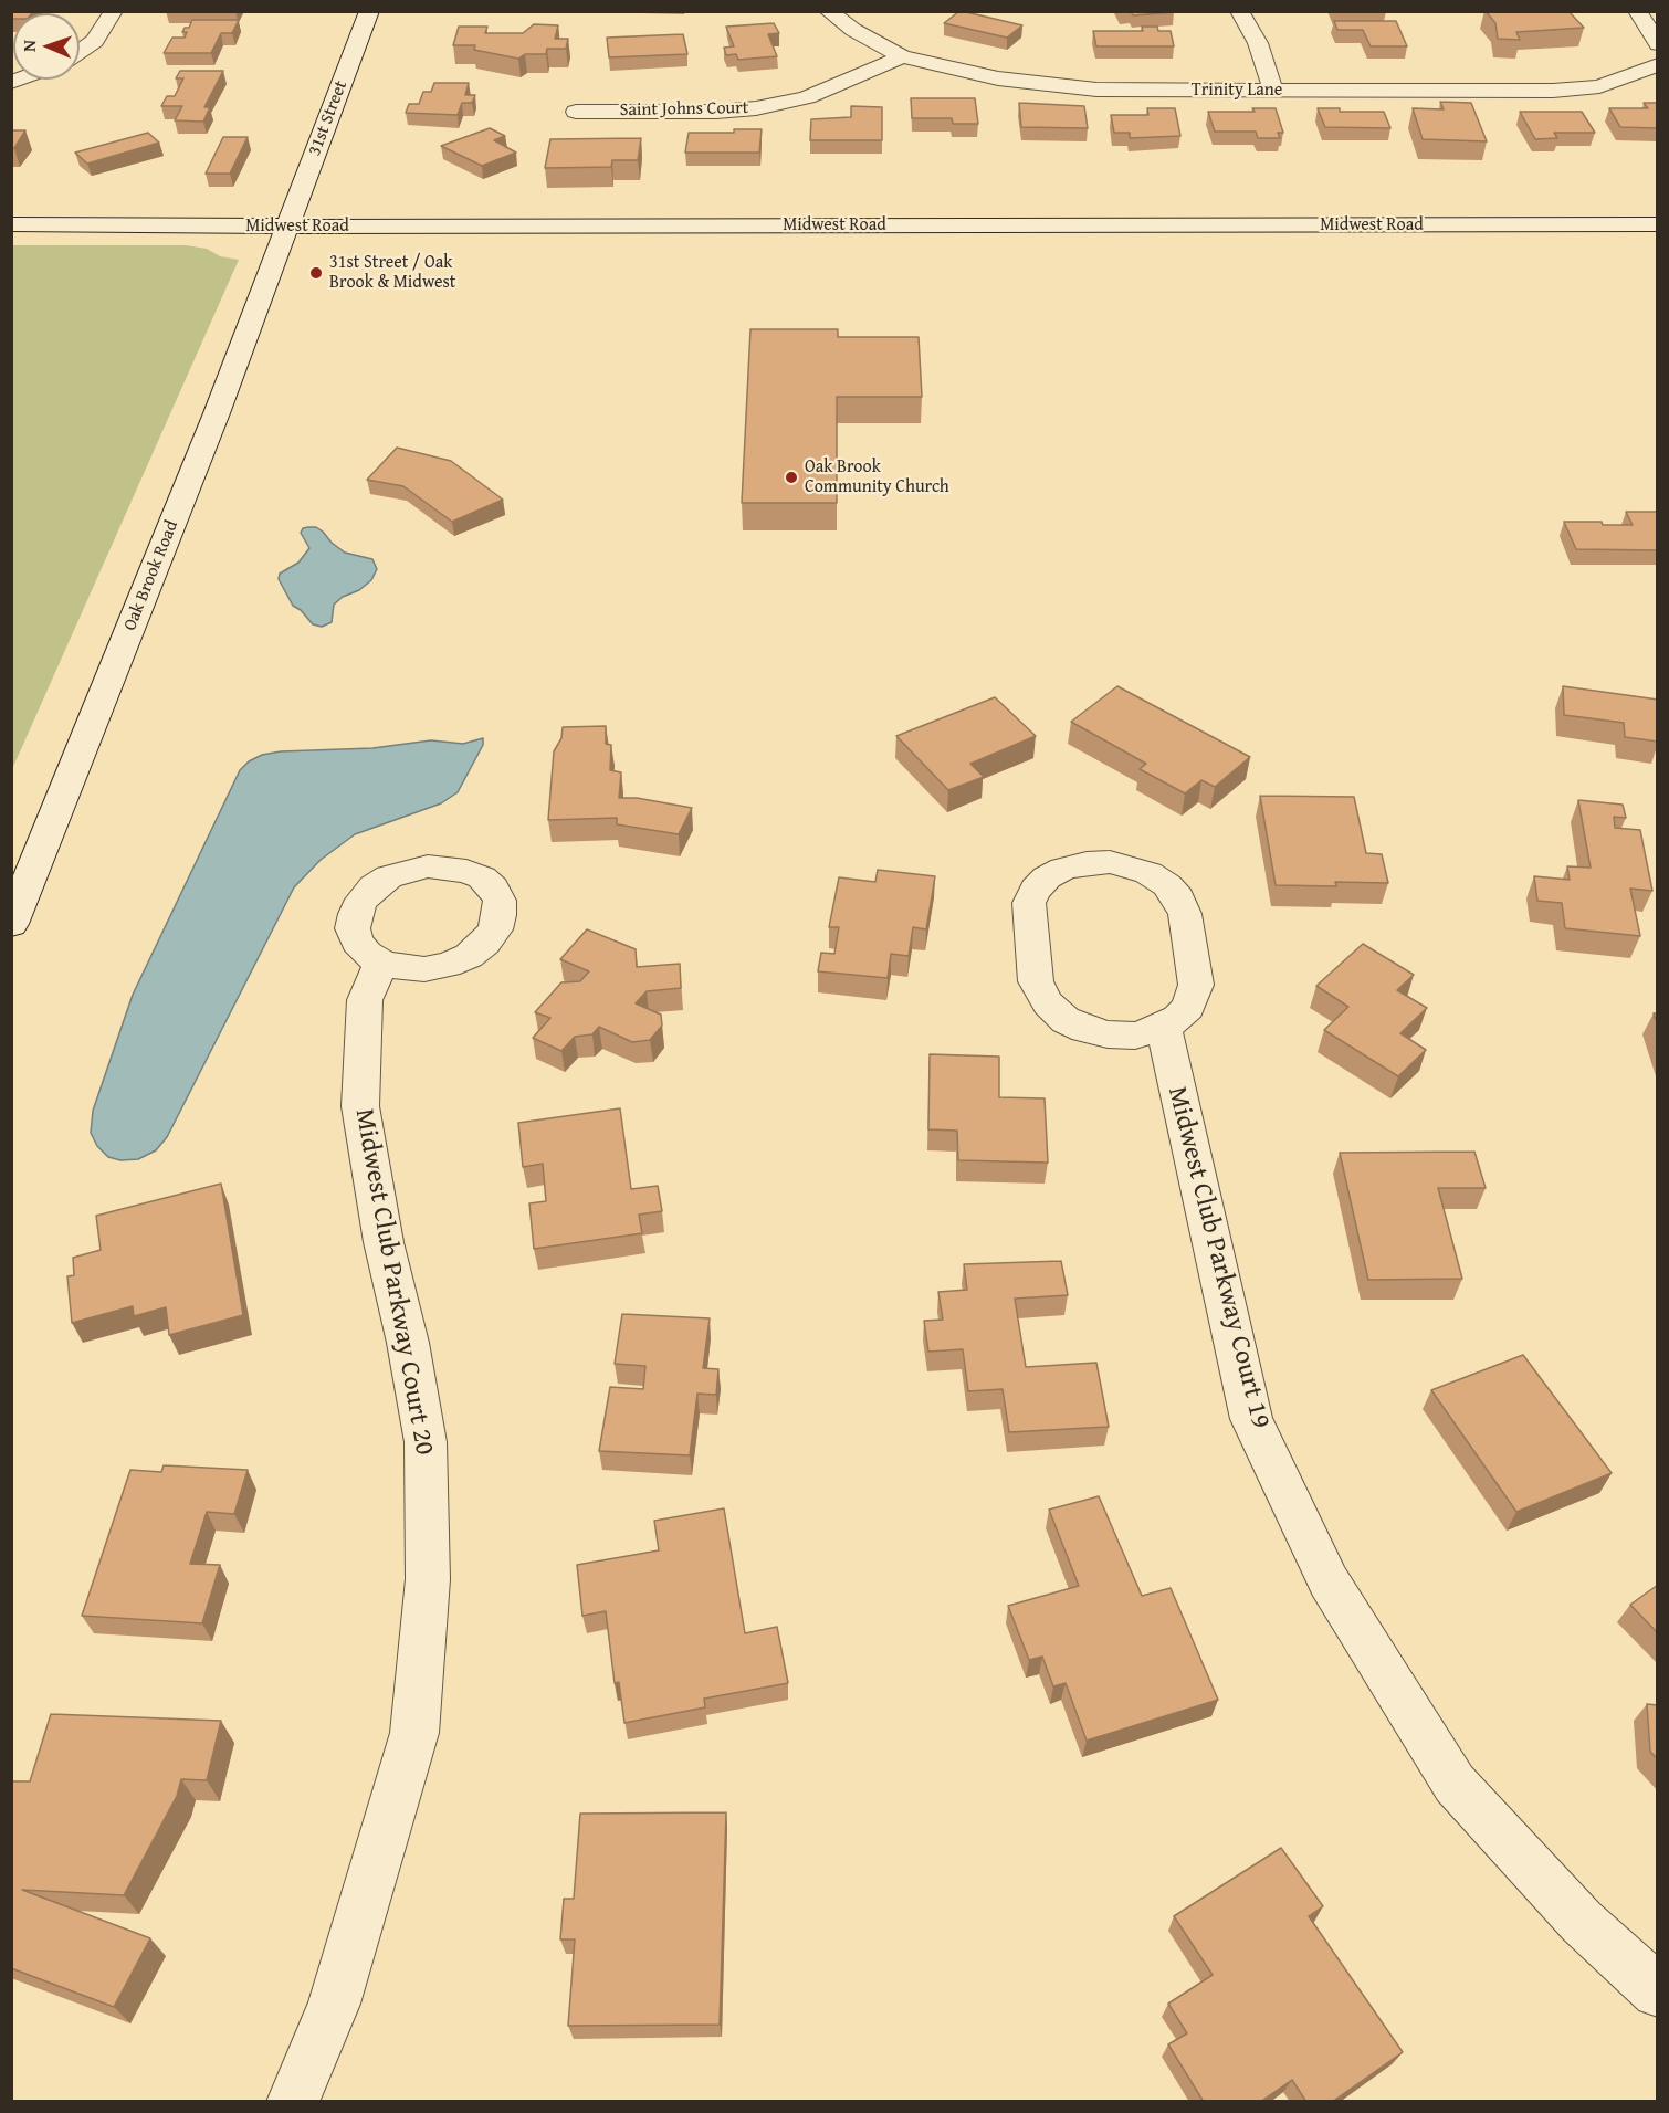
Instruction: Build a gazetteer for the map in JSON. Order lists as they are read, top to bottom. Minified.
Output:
{"streets":{"street":["Trinity Lane","Saint Johns Court","31st Street","Midwest Road","Oak Brook Road","Midwest Club Parkway Court 19","Midwest Club Parkway Court 20"]},"crossings":[["Trinity Lane","Saint Johns Court"],["31st Street","Midwest Road"],["31st Street","Oak Brook Road"],["Midwest Road","Oak Brook Road"]],"places":["31st Street / Oak Brook & Midwest","Oak Brook Community Church"],"north":"left"}
